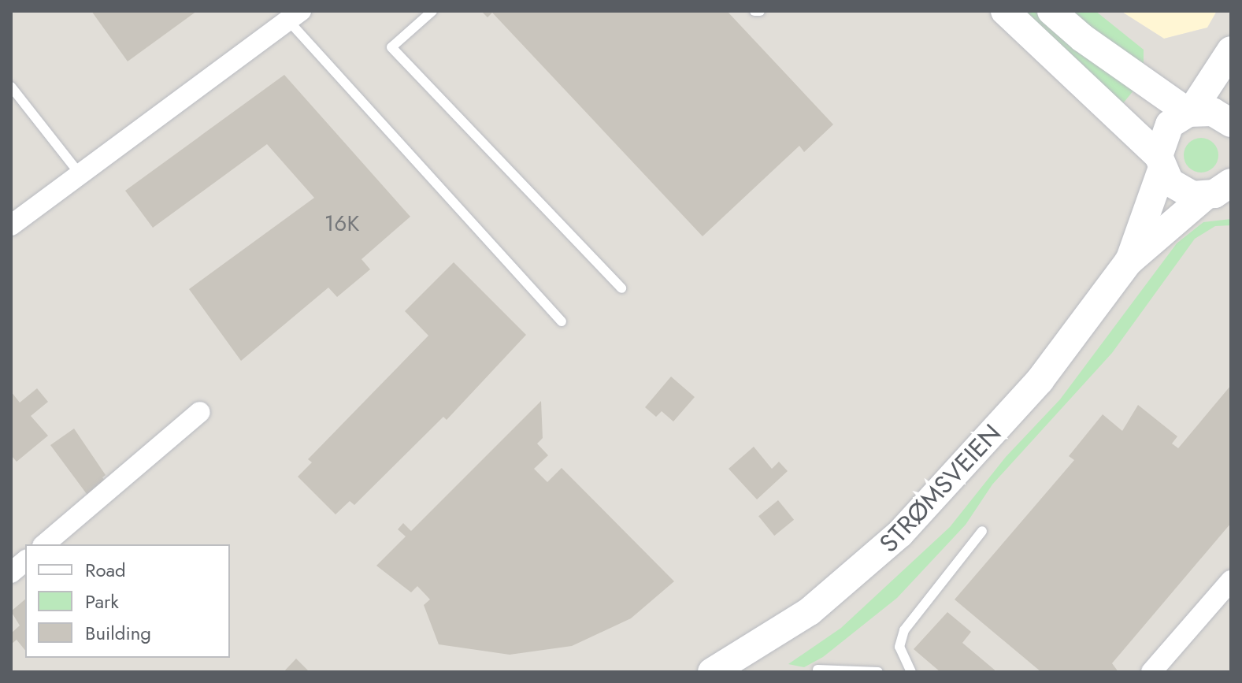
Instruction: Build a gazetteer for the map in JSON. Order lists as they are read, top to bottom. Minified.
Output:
{"streets":{"main road":["STRØMSVEIEN"]},"house_numbers":["16K"],"legend":["Road","Park","Building"]}
